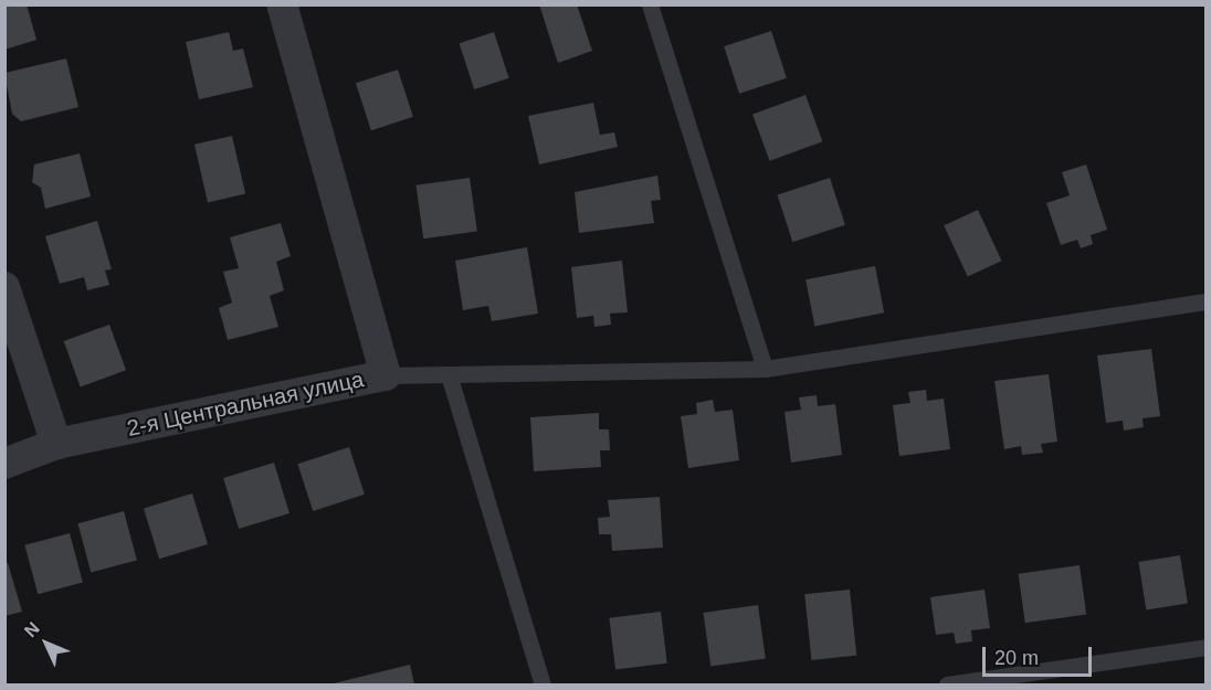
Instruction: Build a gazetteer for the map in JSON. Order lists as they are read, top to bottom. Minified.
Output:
{"streets":{"street":["2-я Центральная улица"]},"scale_bar":"20 m","north":"top left"}
